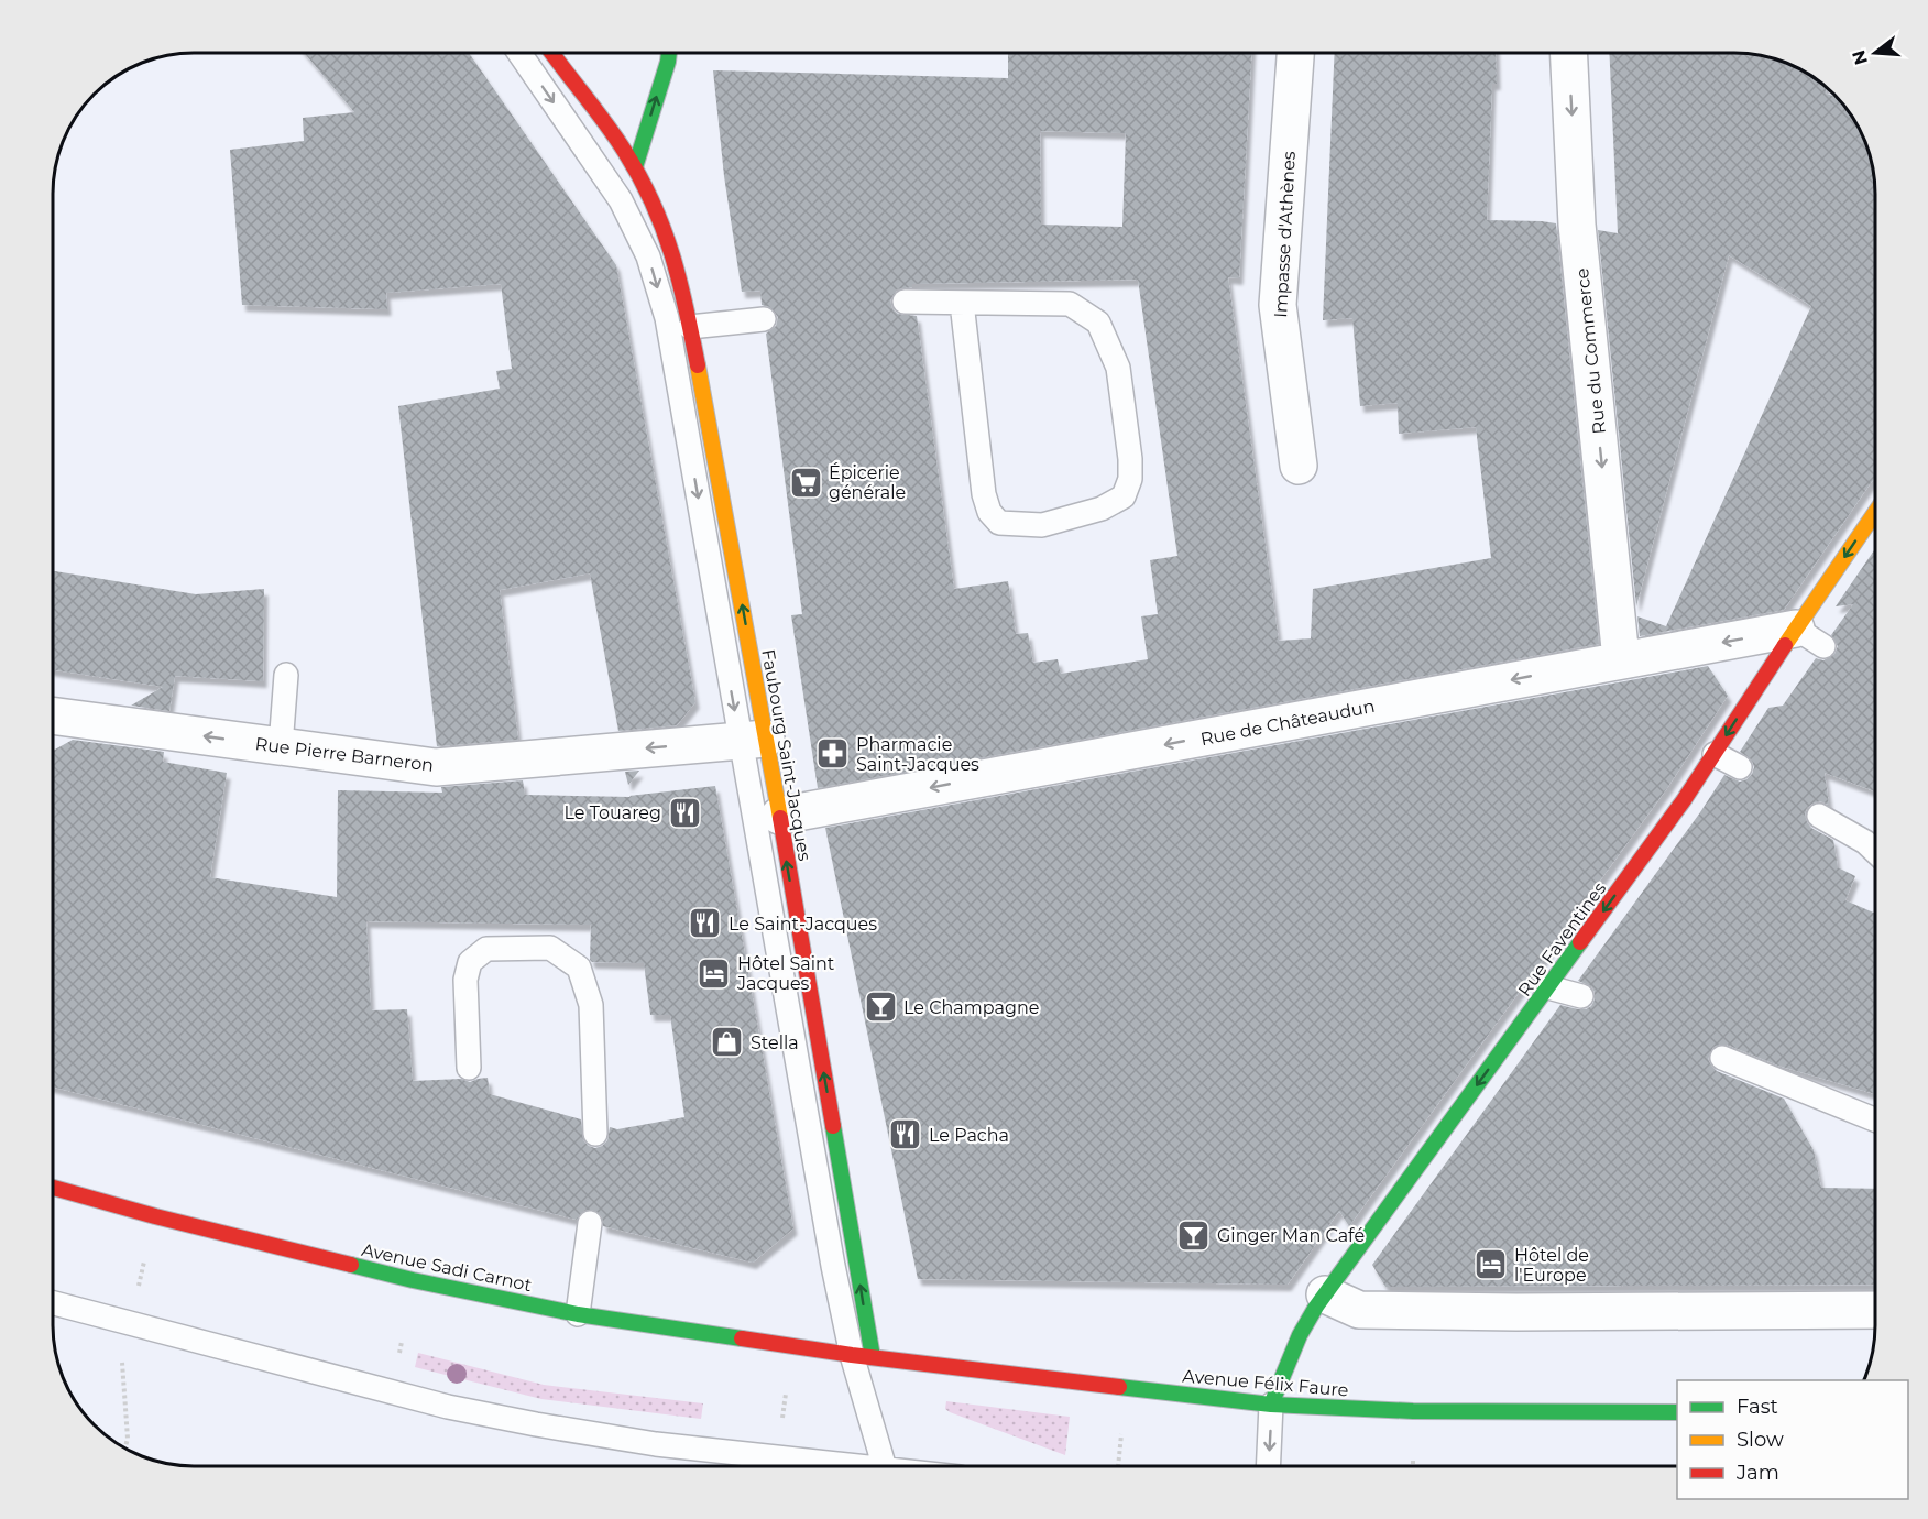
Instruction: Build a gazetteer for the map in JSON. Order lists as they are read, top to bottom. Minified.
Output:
{"streets":{"street":["Impasse d'Athènes","Rue du Commerce","Rue de Châteaudun","Rue Pierre Barneron","Faubourg Saint-Jacques","Rue Faventines","Avenue Sadi Carnot","Avenue Félix Faure"]},"crossings":[["Rue du Commerce","Rue de Châteaudun"],["Rue de Châteaudun","Faubourg Saint-Jacques"],["Rue de Châteaudun","Rue Faventines"],["Rue Pierre Barneron","Faubourg Saint-Jacques"],["Faubourg Saint-Jacques","Avenue Sadi Carnot"],["Faubourg Saint-Jacques","Avenue Félix Faure"],["Rue Faventines","Avenue Félix Faure"],["Avenue Sadi Carnot","Avenue Félix Faure"]],"one_way":["Rue du Commerce","Rue de Châteaudun","Rue Pierre Barneron","Faubourg Saint-Jacques","Rue Faventines"],"places":{"supermarket":["Épicerie générale"],"pharmacy":["Pharmacie Saint-Jacques"],"restaurant":["Le Touareg","Le Saint-Jacques","Le Pacha"],"hotel":["Hôtel Saint Jacques","Hôtel de l'Europe"],"bar":["Le Champagne","Ginger Man Café"],"shop":["Stella"]},"legend":["Fast","Slow","Jam"],"north":"left"}
